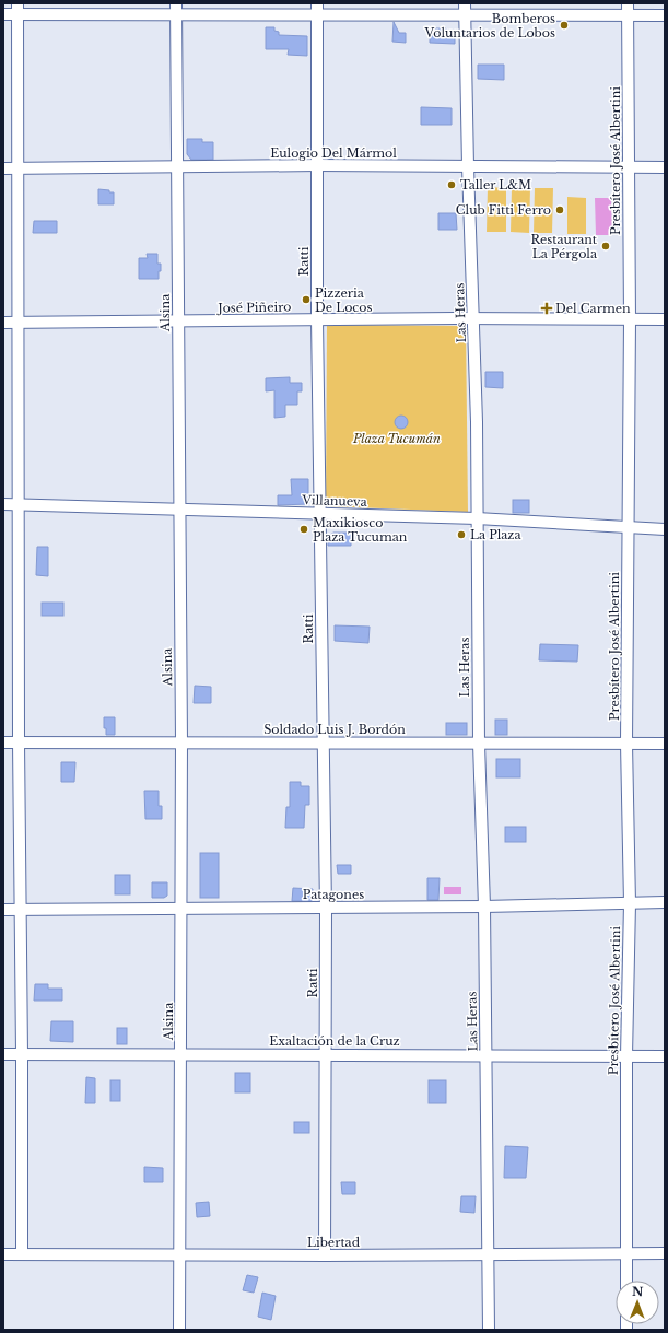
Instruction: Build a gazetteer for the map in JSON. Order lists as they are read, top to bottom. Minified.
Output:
{"streets":{"street":["Eulogio Del Mármol","Presbítero José Albertini","Ratti","José Piñeiro","Alsina","Las Heras","Villanueva","Soldado Luis J. Bordón","Patagones","Exaltación de la Cruz","Libertad"]},"crossings":[["Eulogio Del Mármol","Presbítero José Albertini"],["Eulogio Del Mármol","Ratti"],["Eulogio Del Mármol","Alsina"],["Eulogio Del Mármol","Las Heras"],["Presbítero José Albertini","José Piñeiro"],["Presbítero José Albertini","Villanueva"],["Presbítero José Albertini","Soldado Luis J. Bordón"],["Presbítero José Albertini","Patagones"],["Presbítero José Albertini","Exaltación de la Cruz"],["Presbítero José Albertini","Libertad"],["Ratti","José Piñeiro"],["Ratti","Villanueva"],["Ratti","Soldado Luis J. Bordón"],["Ratti","Patagones"],["Ratti","Exaltación de la Cruz"],["Ratti","Libertad"],["José Piñeiro","Alsina"],["José Piñeiro","Las Heras"],["Alsina","Villanueva"],["Alsina","Soldado Luis J. Bordón"],["Alsina","Patagones"],["Alsina","Exaltación de la Cruz"],["Alsina","Libertad"],["Las Heras","Villanueva"],["Las Heras","Soldado Luis J. Bordón"],["Las Heras","Patagones"],["Las Heras","Exaltación de la Cruz"],["Las Heras","Libertad"]],"parks":["Plaza Tucumán"],"places":{"other":["Bomberos Voluntarios de Lobos","Taller L&M","Club Fitti Ferro","Restaurant La Pérgola","Pizzeria De Locos","Maxikiosco Plaza Tucuman","La Plaza"],"health":["Del Carmen"]},"north":"top"}
